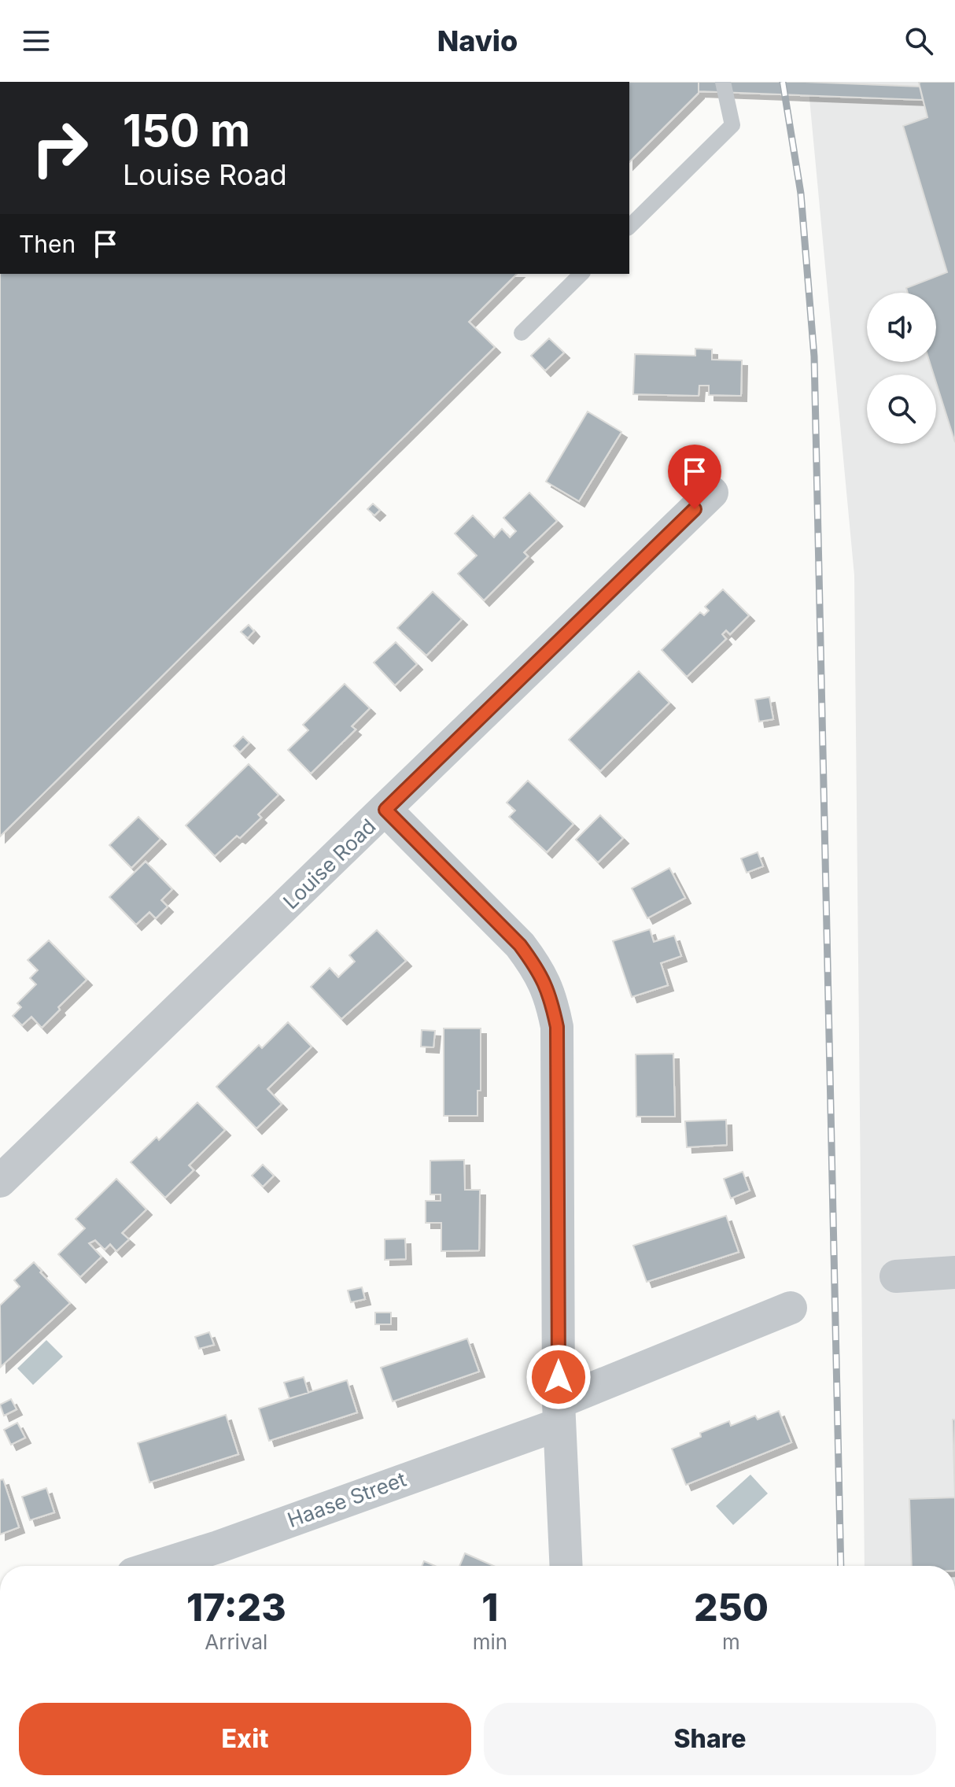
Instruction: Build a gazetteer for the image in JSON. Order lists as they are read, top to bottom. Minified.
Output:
{"streets":{"street":["Louise Road","Haase Street"]},"page":{"header":"Navio","turn":["150 m","Louise Road"],"then":"Then","eta":["17:23","Arrival","1","min","250","m"],"buttons":["Exit","Share"]}}
